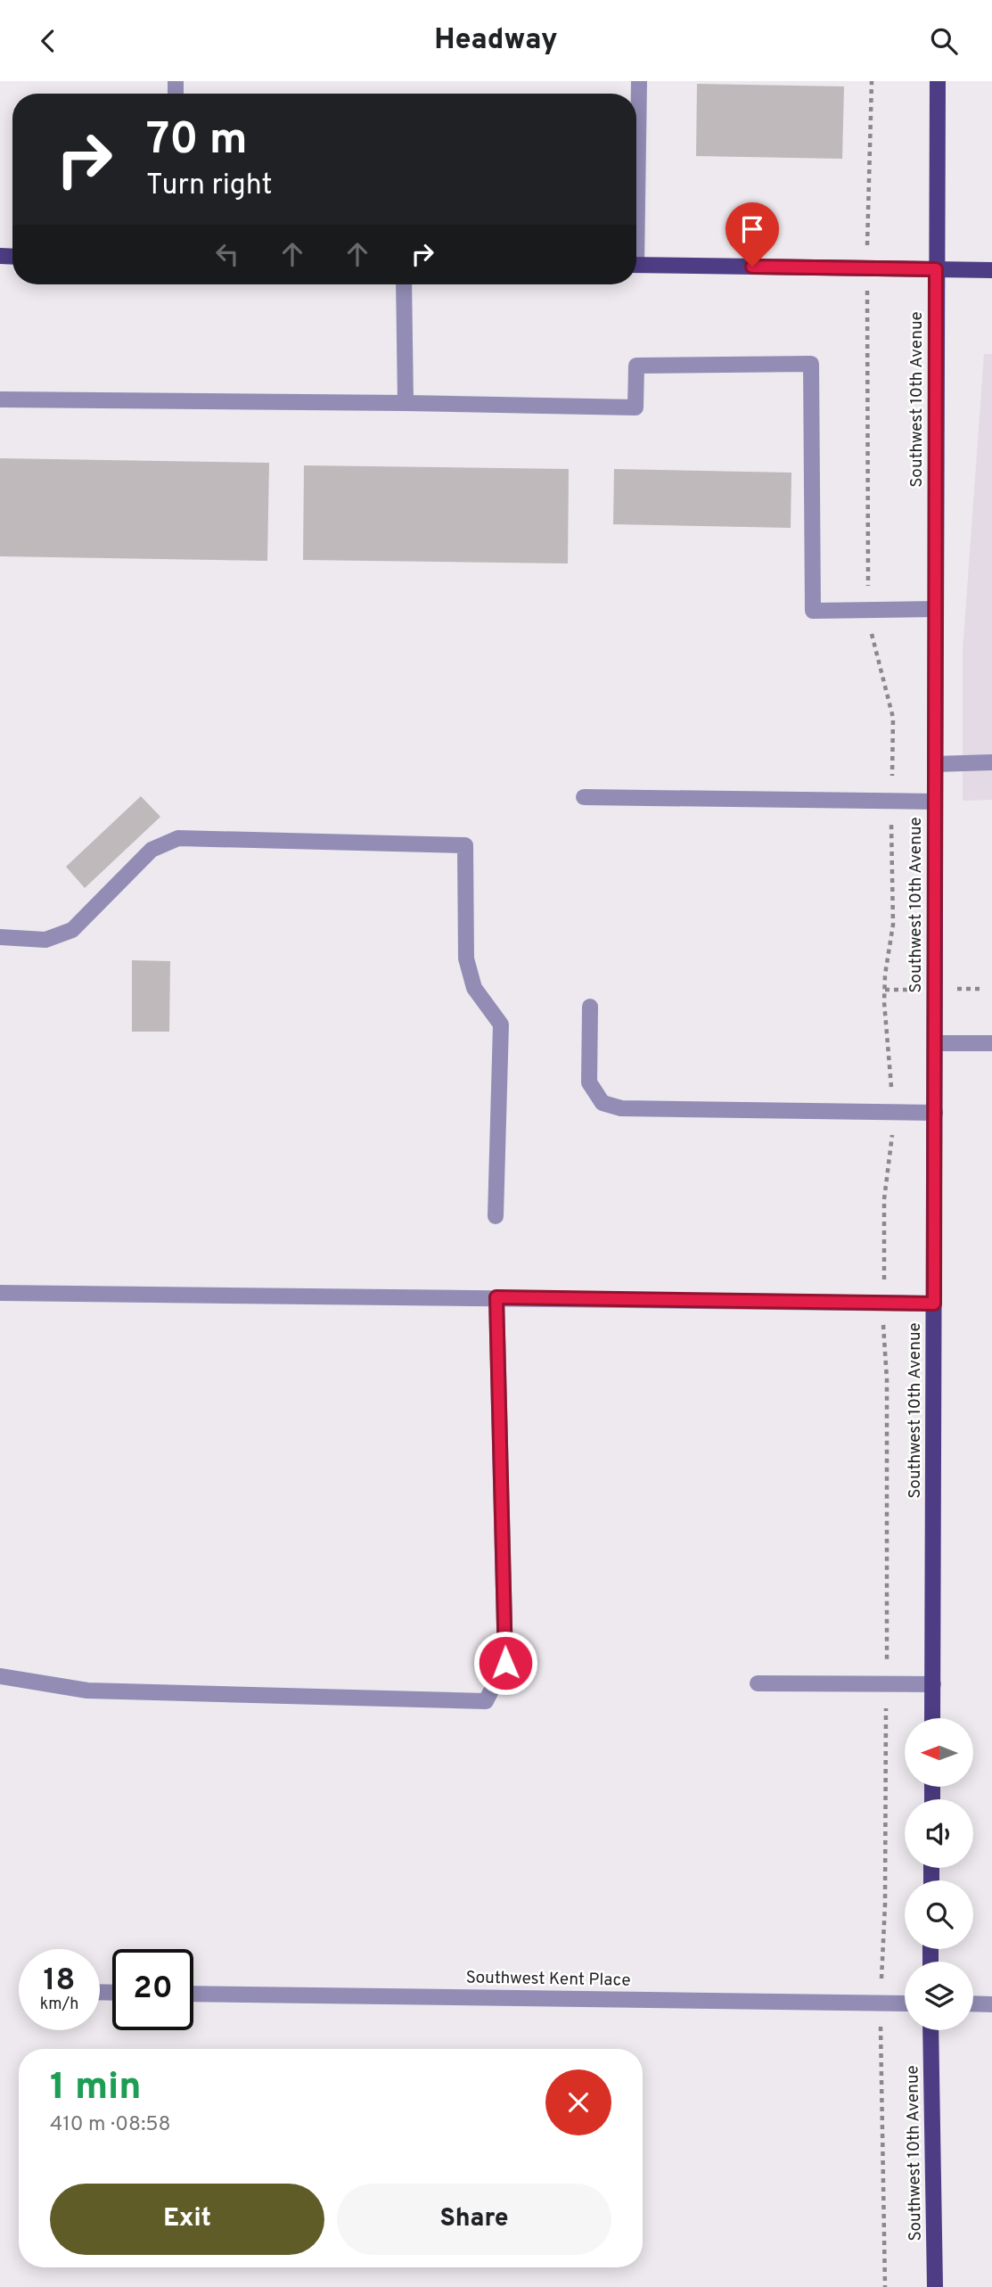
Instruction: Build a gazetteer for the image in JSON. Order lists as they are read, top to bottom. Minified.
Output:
{"streets":{"main road":["Southwest 10th Avenue"],"street":["Southwest Kent Place"]},"north":"left","page":{"header":"Headway","turn":["70 m","Turn right"],"speed":"18 km/h","limit":"20","heading":["1 min","410 m · 08:58"],"buttons":["Exit","Share"]}}
